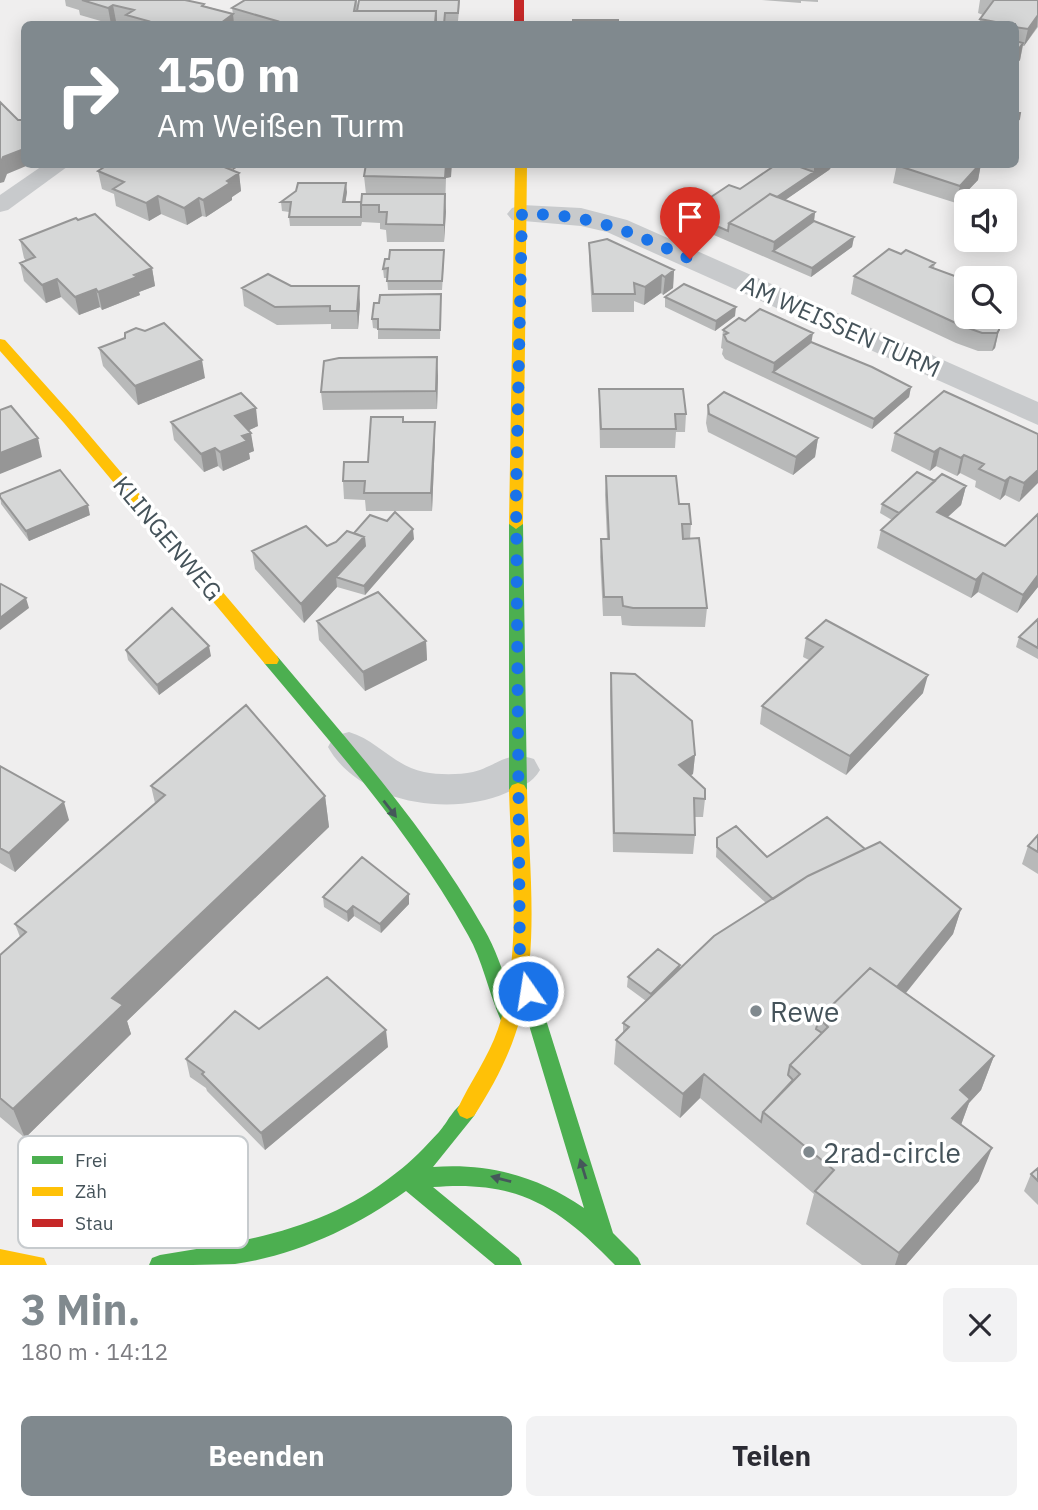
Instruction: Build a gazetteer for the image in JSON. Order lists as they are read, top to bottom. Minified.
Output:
{"streets":{"main road":["KLINGENWEG"],"street":["AM WEISSEN TURM"]},"places":["Rewe","2rad-circle"],"legend":["Frei","Zäh","Stau"],"page":{"turn":["150 m","Am Weißen Turm"],"heading":["3 Min.","180 m · 14:12"],"buttons":["Beenden","Teilen"]}}
